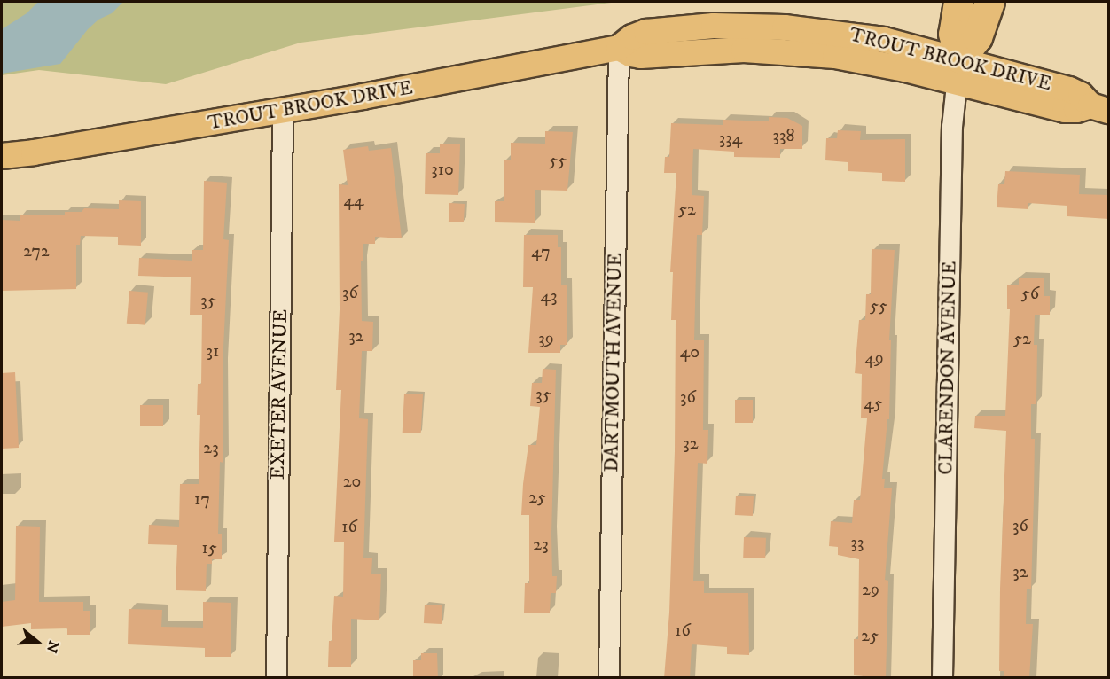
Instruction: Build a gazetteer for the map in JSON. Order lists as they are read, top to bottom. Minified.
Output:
{"streets":{"main road":["TROUT BROOK DRIVE"],"street":["DARTMOUTH AVENUE","CLARENDON AVENUE","EXETER AVENUE"]},"crossings":[["TROUT BROOK DRIVE","DARTMOUTH AVENUE"],["TROUT BROOK DRIVE","CLARENDON AVENUE"],["TROUT BROOK DRIVE","EXETER AVENUE"]],"house_numbers":["338","334","55","310","44","52","272","47","36","56","43","35","55","32","39","52","31","40","49","35","36","45","32","23","20","25","17","36","16","33","23","15","32","29","16","25"],"north":"right"}
